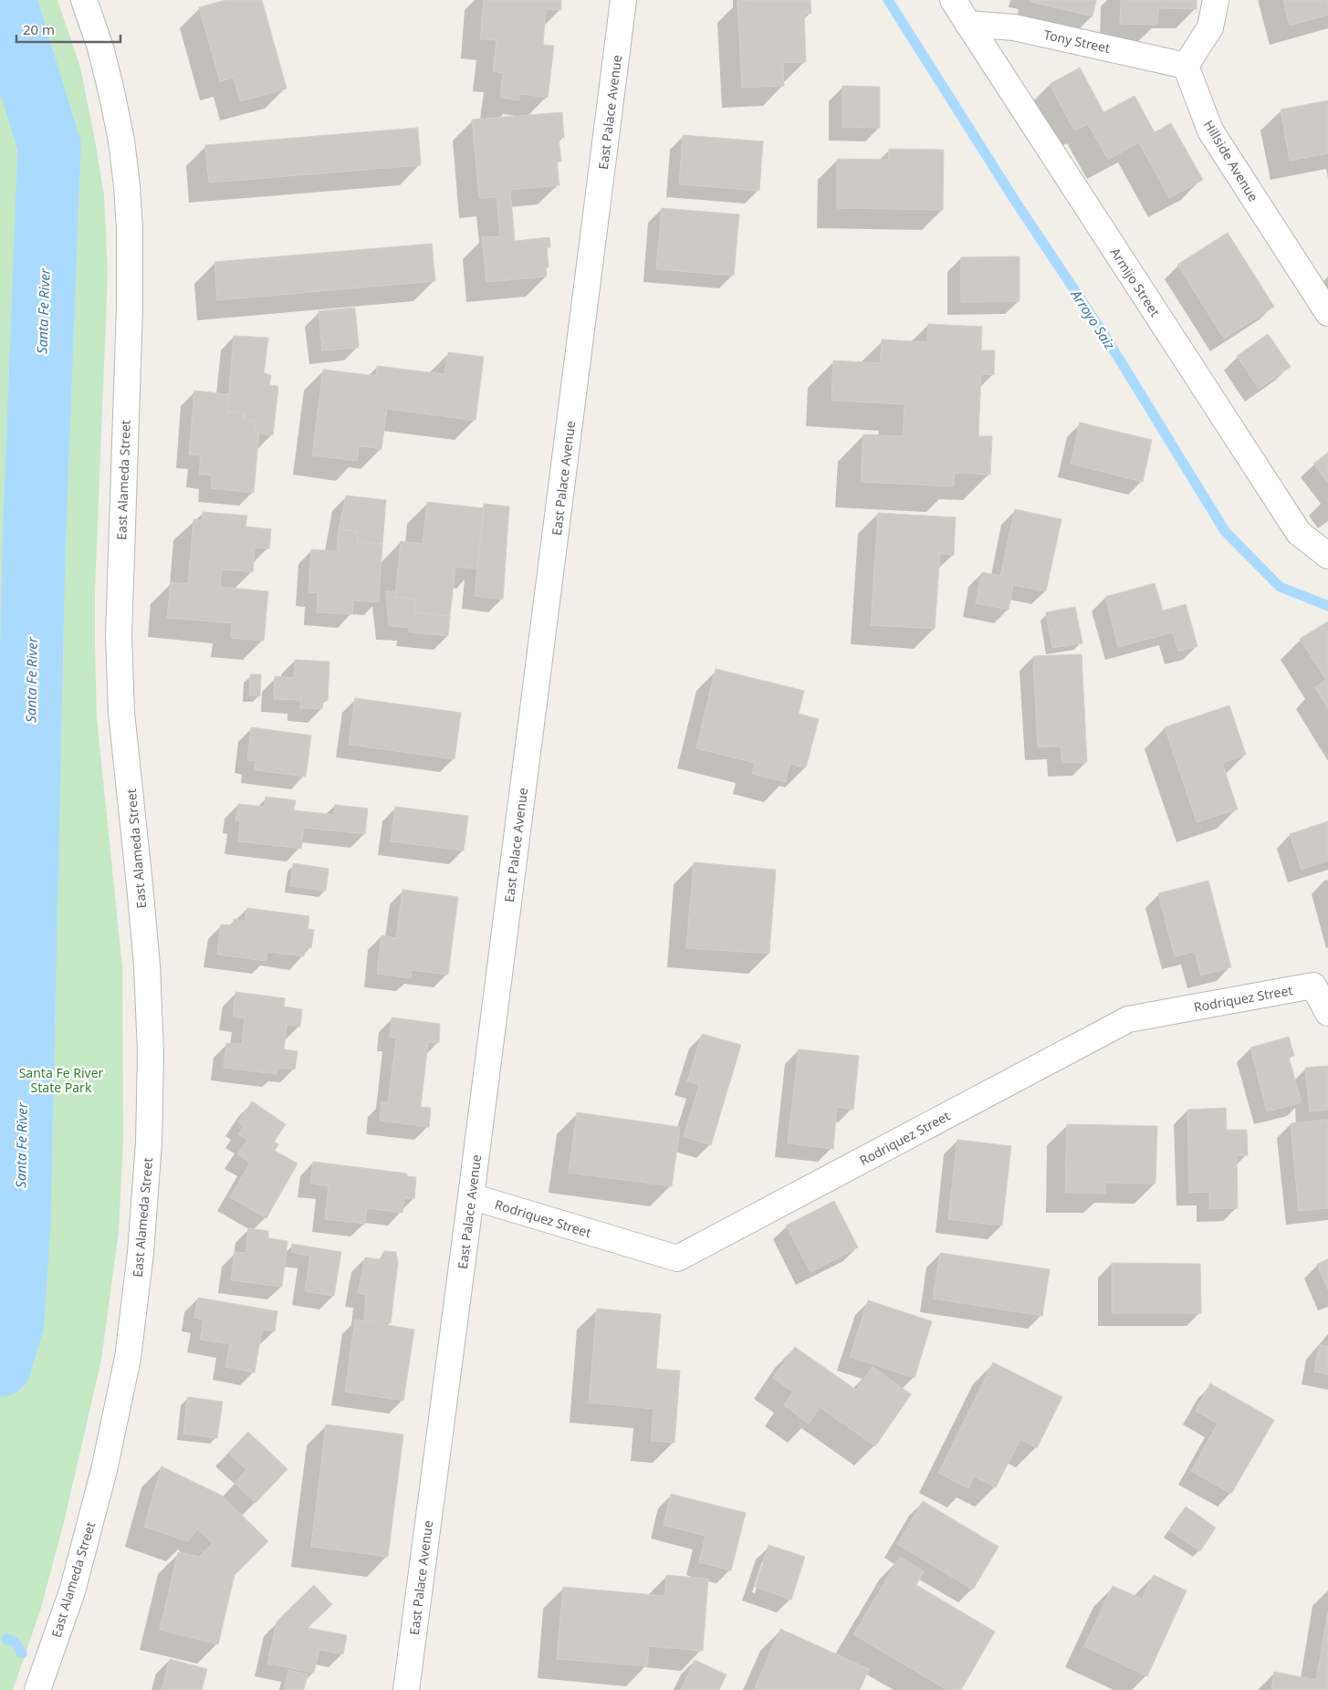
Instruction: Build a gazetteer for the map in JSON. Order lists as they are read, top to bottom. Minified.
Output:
{"streets":{"street":["Tony Street","East Palace Avenue","Hillside Avenue","Armijo Street","East Alameda Street","Rodriquez Street"]},"crossings":[["Tony Street","Hillside Avenue"],["Tony Street","Armijo Street"],["East Palace Avenue","Rodriquez Street"]],"water":["Santa Fe River","Arroyo Saiz"],"parks":["Santa Fe River State Park"],"scale_bar":"20 m"}
